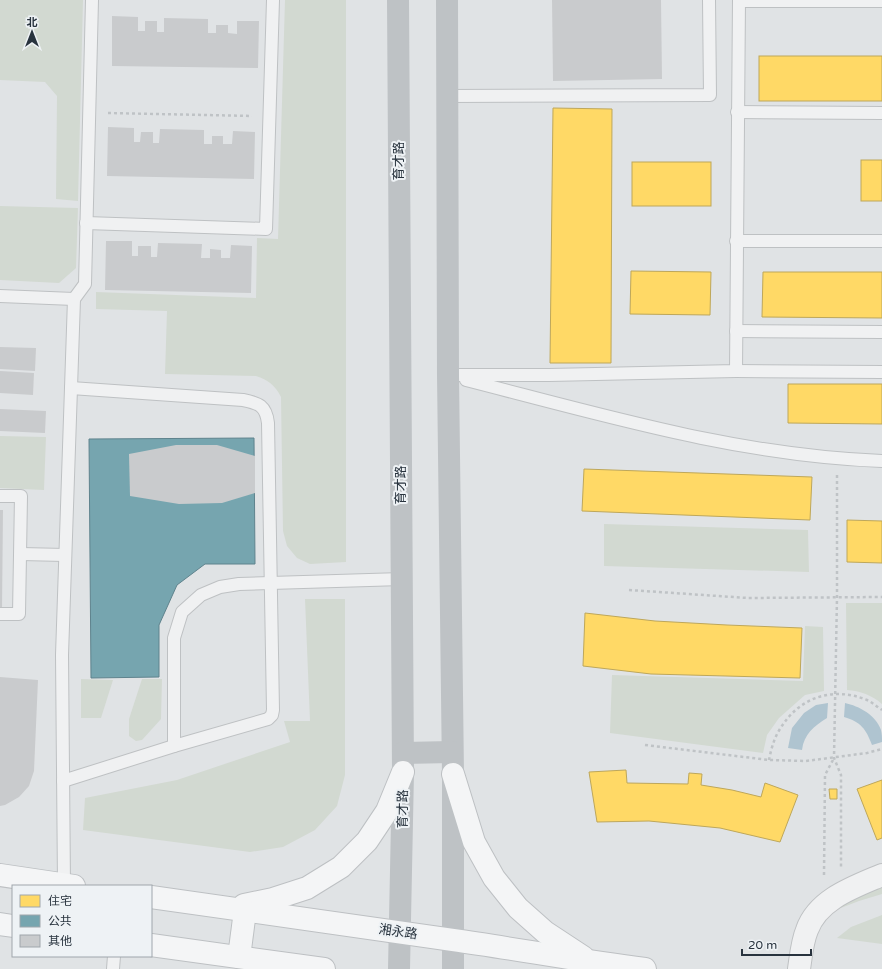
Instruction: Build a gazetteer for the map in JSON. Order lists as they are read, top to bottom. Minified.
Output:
{"streets":{"main road":["育才路","湘永路"]},"crossings":[["育才路","湘永路"]],"legend":["住宅","公共","其他"],"scale_bar":"20 m","north":"top"}
